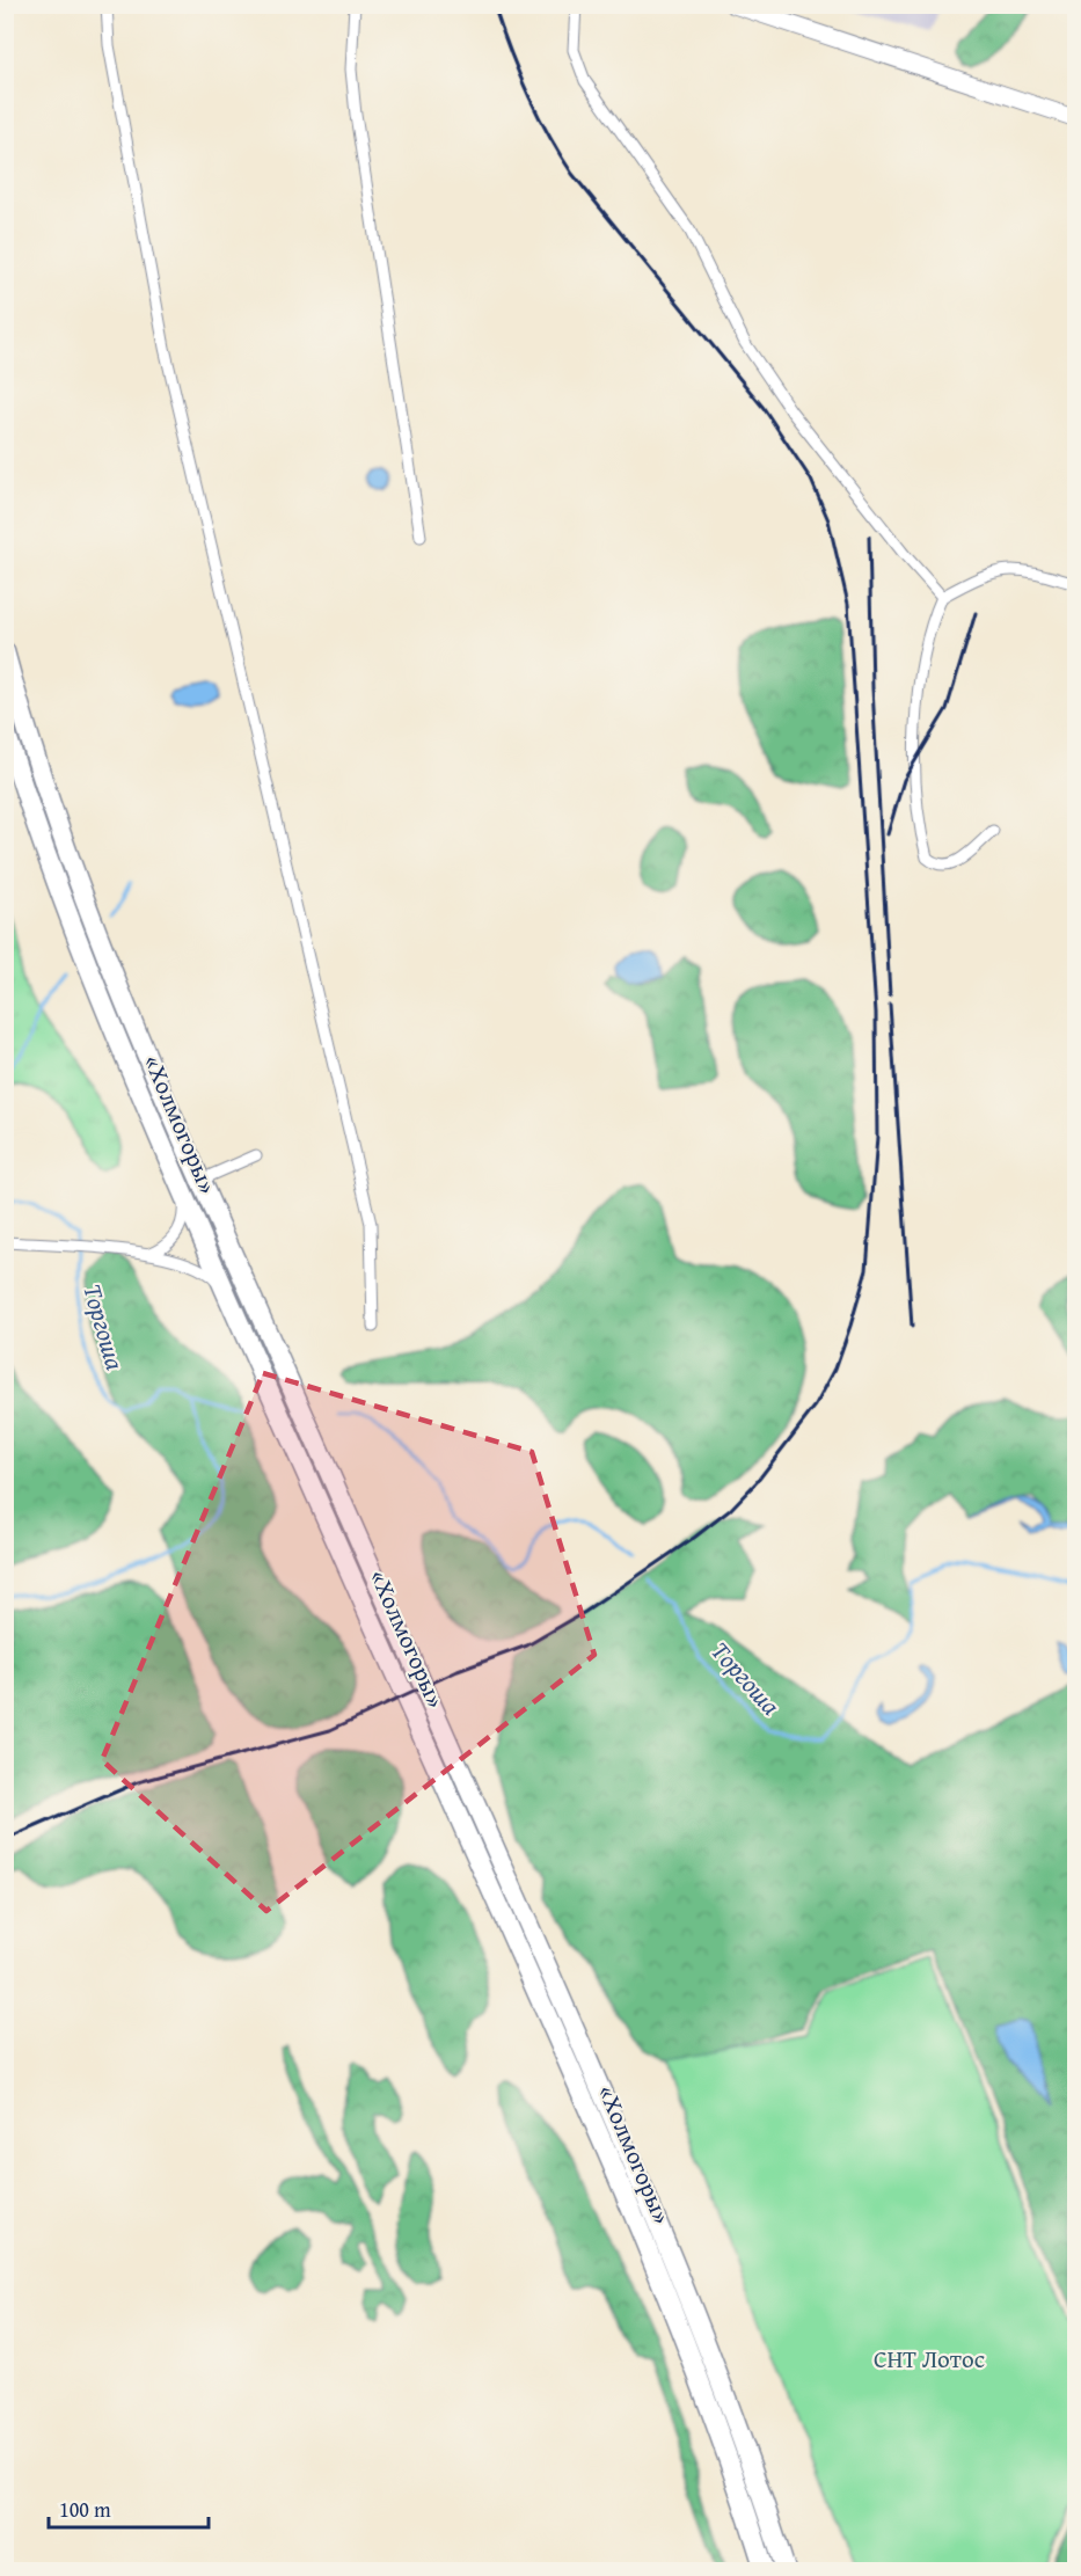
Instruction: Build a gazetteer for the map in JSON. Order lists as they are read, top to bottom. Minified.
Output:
{"streets":{"highway":["«Холмогоры»"]},"water":["Торгоша"],"parks":["СНТ Лотос"],"scale_bar":"100 m"}
